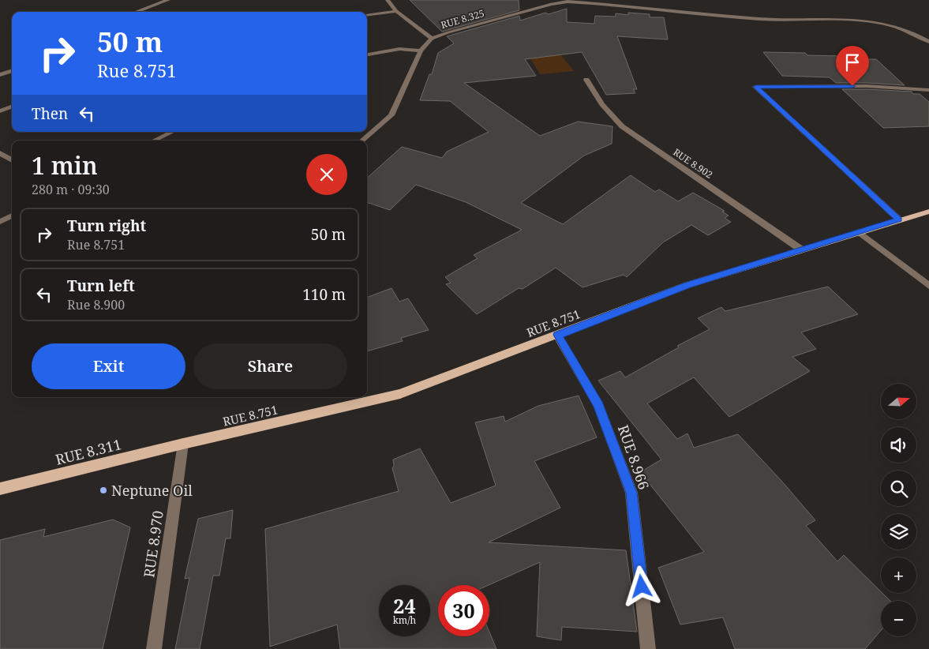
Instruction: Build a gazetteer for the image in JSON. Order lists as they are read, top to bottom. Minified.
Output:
{"streets":{"main road":["RUE 8.751","RUE 8.311"],"street":["RUE 8.325","RUE 8.902","RUE 8.966","RUE 8.970"]},"crossings":[["RUE 8.902","RUE 8.751"],["RUE 8.751","RUE 8.311"],["RUE 8.751","RUE 8.966"],["RUE 8.751","RUE 8.970"],["RUE 8.311","RUE 8.970"]],"places":["Neptune Oil"],"north":"right","page":{"turn":["50 m","Rue 8.751"],"then":"Then","heading":["1 min","280 m · 09:30"],"list":[{"name":"Turn right","note":"Rue 8.751","value":"50 m"},{"name":"Turn left","note":"Rue 8.900","value":"110 m"}],"buttons":["Exit","Share"],"map_buttons":["+","−"],"speed":"24 km/h","limit":"30"}}
